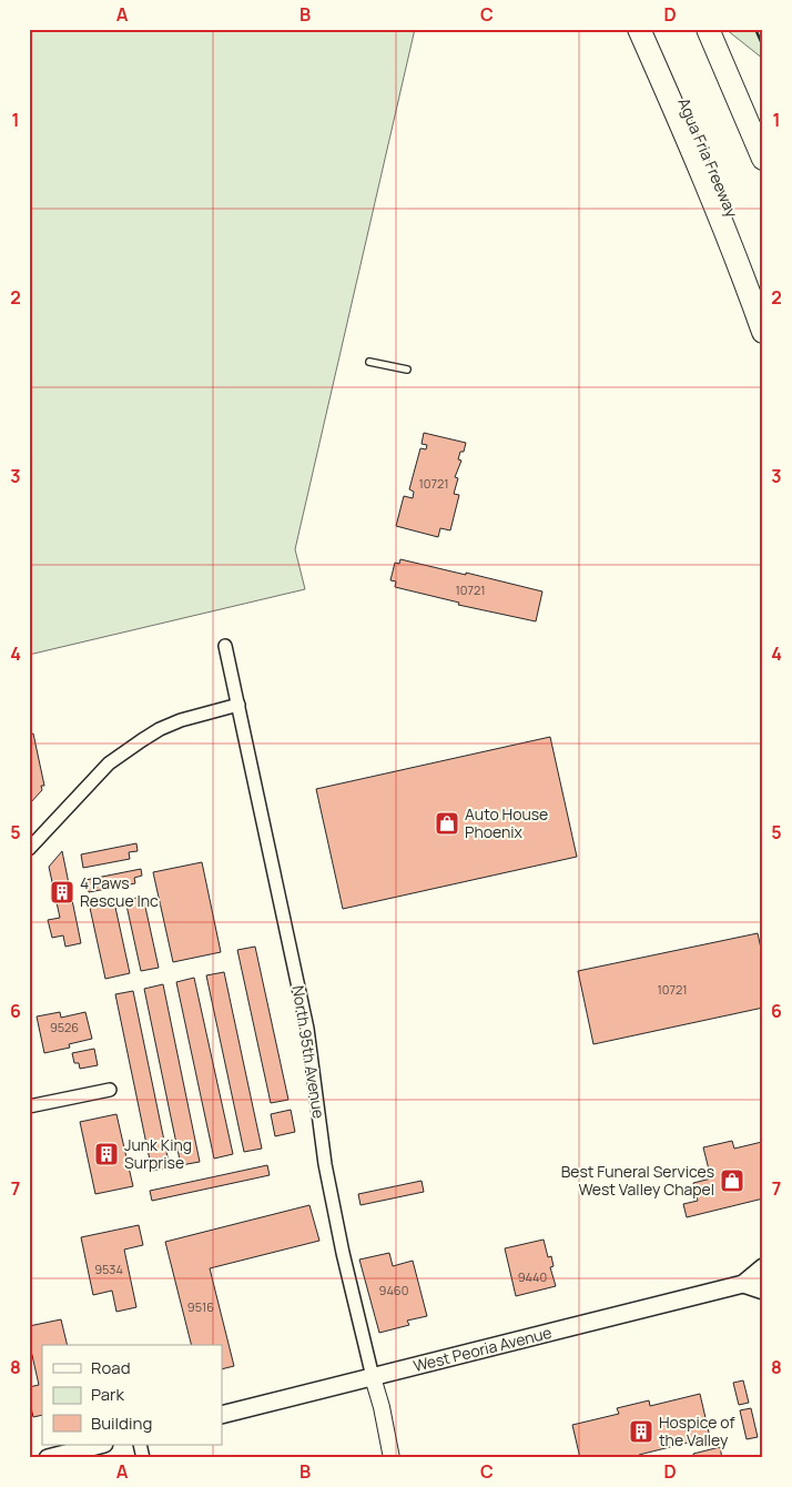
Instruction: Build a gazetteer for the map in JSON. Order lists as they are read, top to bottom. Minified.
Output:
{"streets":{"highway":["Agua Fria Freeway"],"main road":["West Peoria Avenue"],"street":["North 95th Avenue"]},"crossings":[["North 95th Avenue","West Peoria Avenue"]],"places":{"shop":["Auto House Phoenix","Best Funeral Services West Valley Chapel"],"building":["4 Paws Rescue Inc","Junk King Surprise","Hospice of the Valley"]},"house_numbers":["10721","10721","10721","9526","9534","9440","9460","9516"],"legend":["Road","Park","Building"],"grid":{"columns":["A","B","C","D"],"rows":["1","2","3","4","5","6","7","8"]}}
